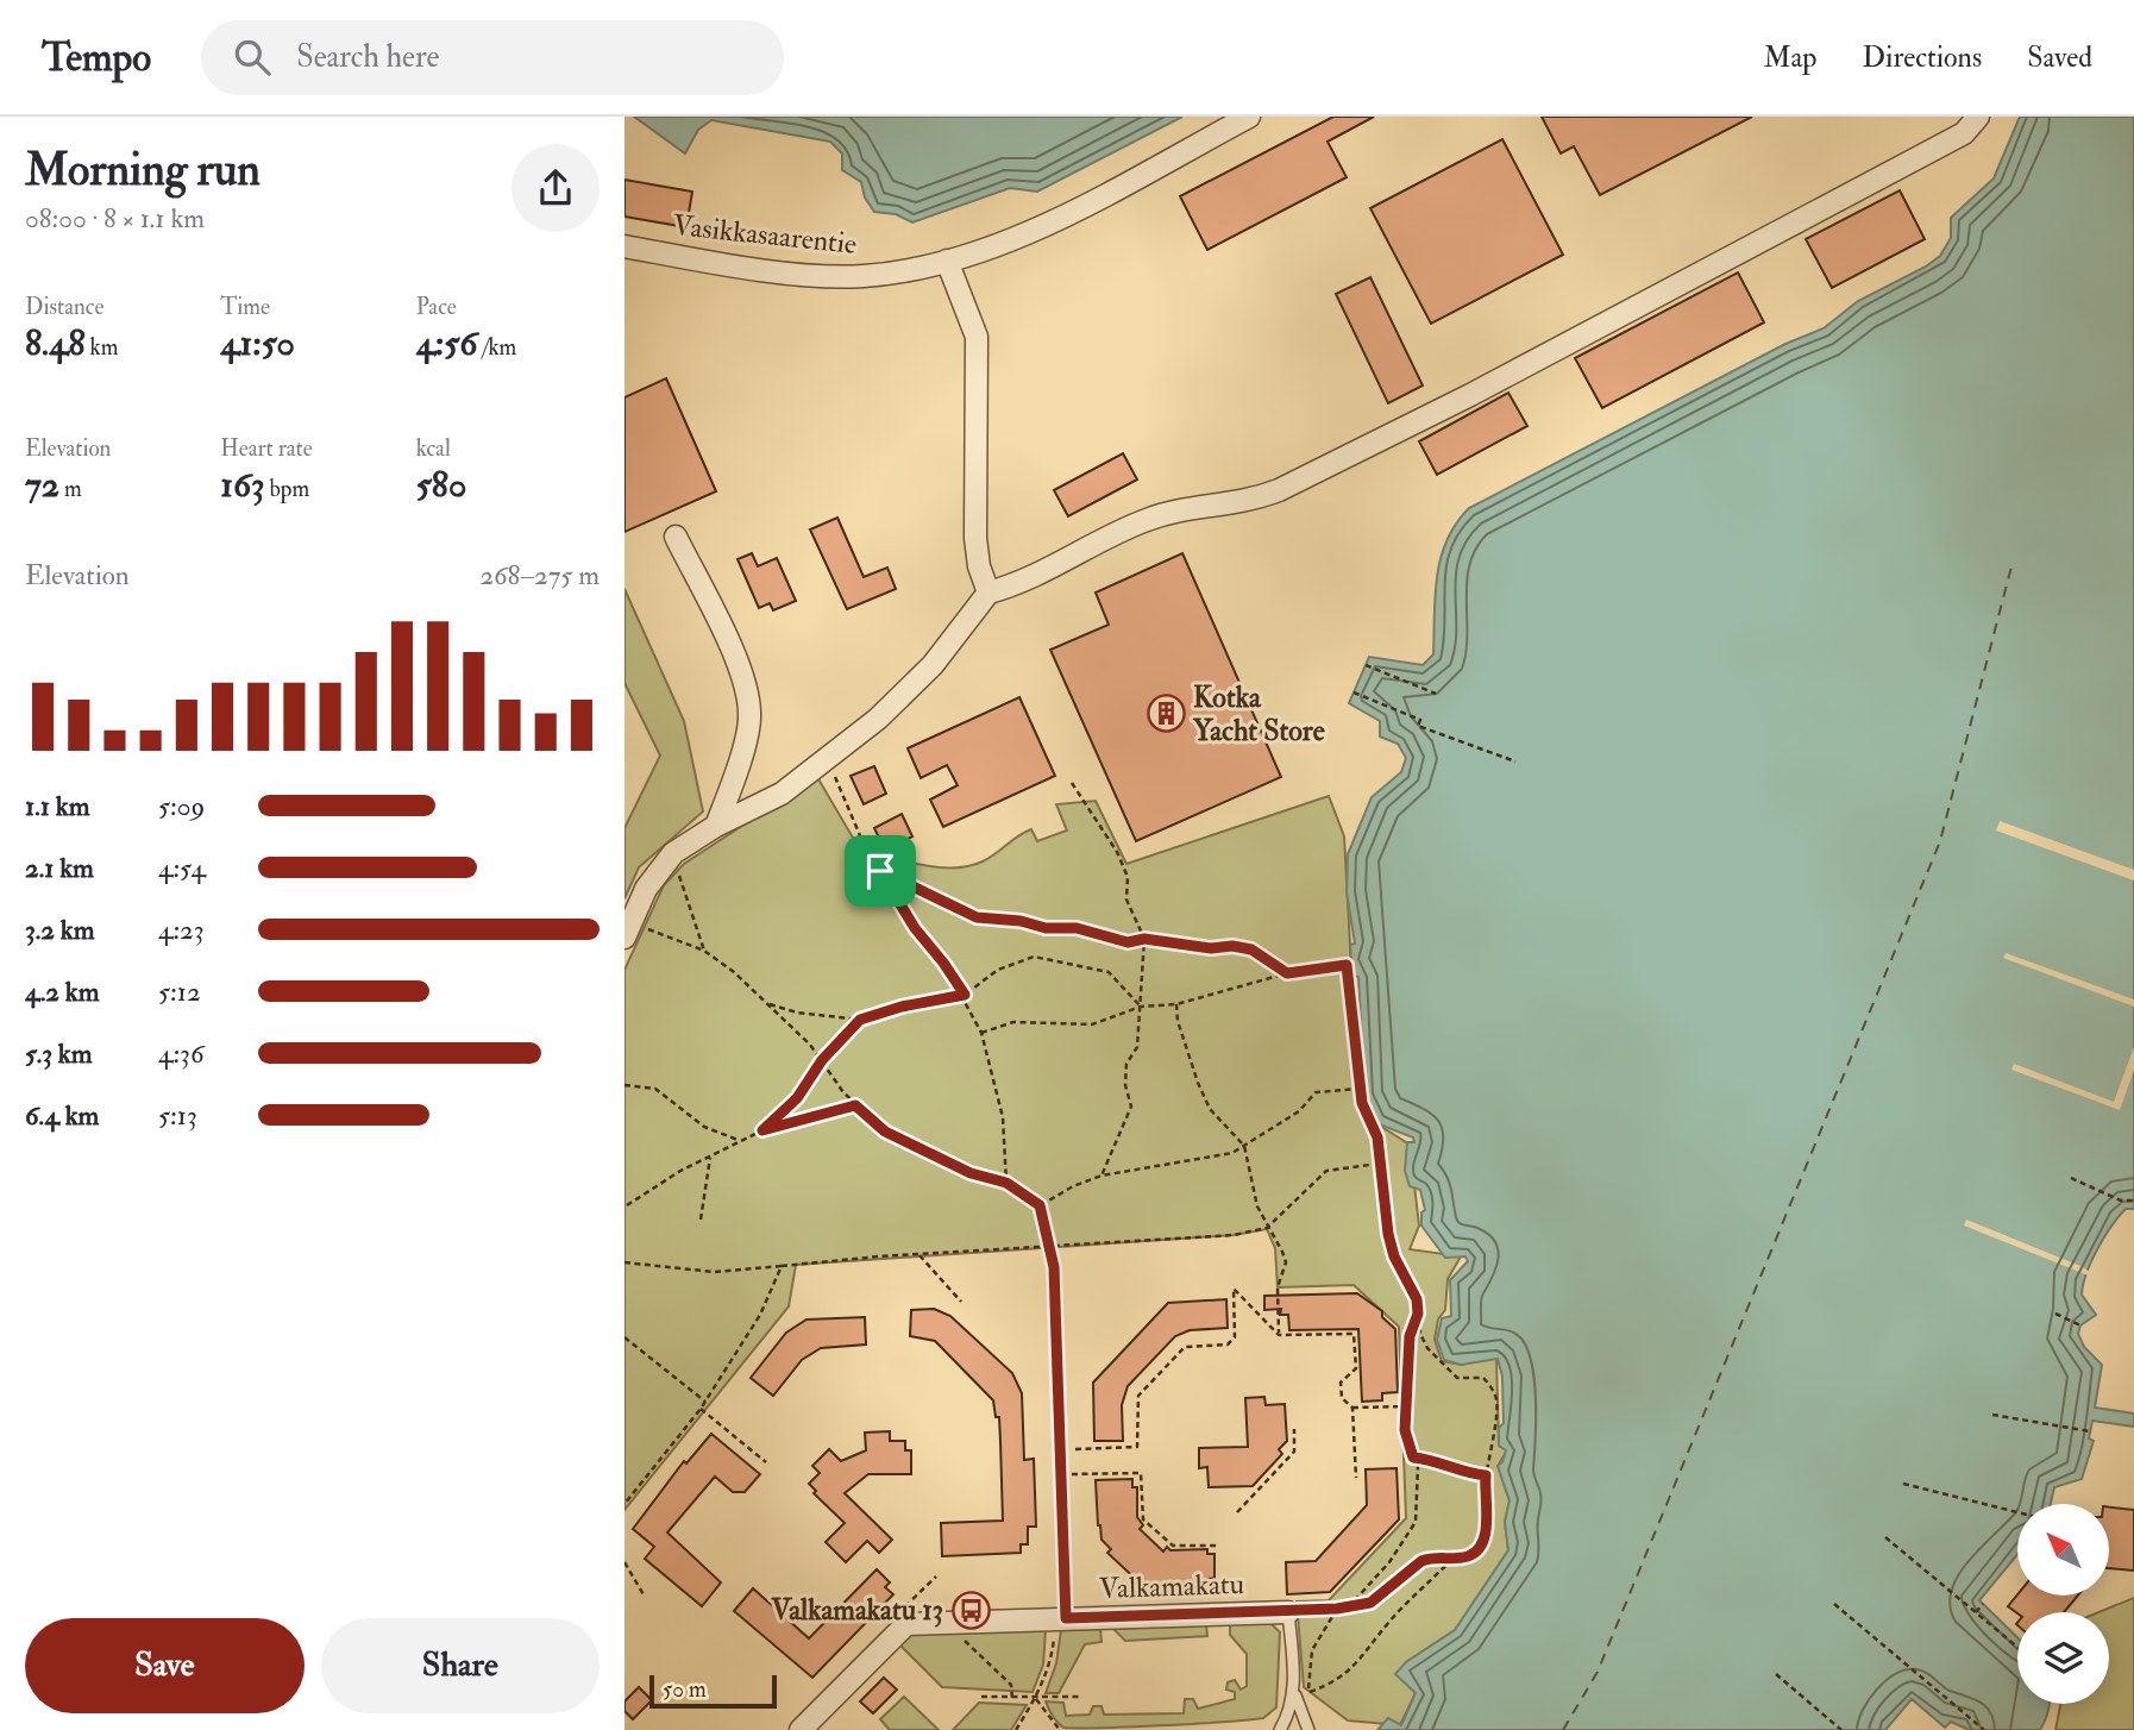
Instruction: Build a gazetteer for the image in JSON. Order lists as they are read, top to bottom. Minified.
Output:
{"streets":{"street":["Vasikkasaarentie","Valkamakatu"]},"places":{"building":["Kotka Yacht Store"],"bus stop":["Valkamakatu 13"]},"scale_bar":"50 m","north":"top left","page":{"header":"Tempo","search":"Search here","nav":["Map","Directions","Saved"],"heading":["Morning run","08:00 · 8 × 1.1 km"],"stats":[["Distance","8.48 km"],["Time","41:50"],["Pace","4:56 /km"],["Elevation","72 m"],["Heart rate","163 bpm"],["kcal","580"]],"chart":["Elevation","268–275 m"],"list":[{"name":"1.1 km","note":"5:09"},{"name":"2.1 km","note":"4:54"},{"name":"3.2 km","note":"4:23"},{"name":"4.2 km","note":"5:12"},{"name":"5.3 km","note":"4:36"},{"name":"6.4 km","note":"5:13"}],"buttons":["Save","Share"],"scale":"50 m"}}
